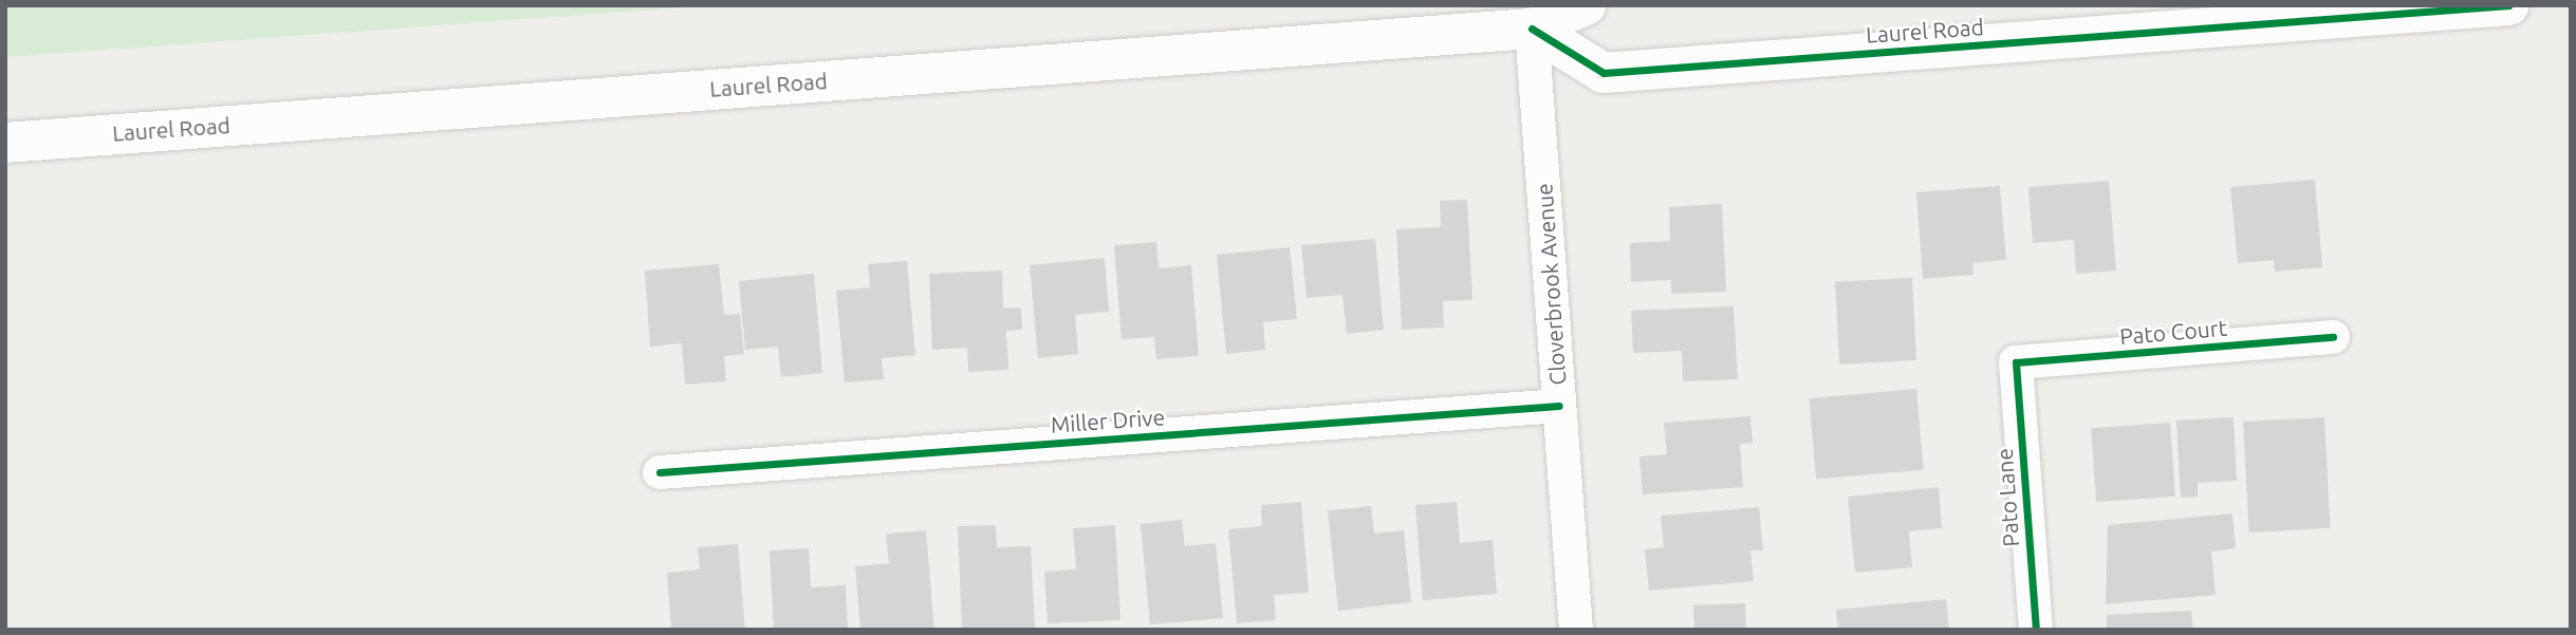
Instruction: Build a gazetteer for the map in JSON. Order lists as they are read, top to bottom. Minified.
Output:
{"streets":{"main road":["Laurel Road"],"street":["Cloverbrook Avenue","Pato Court","Miller Drive","Pato Lane"]},"crossings":[["Laurel Road","Cloverbrook Avenue"],["Cloverbrook Avenue","Miller Drive"],["Pato Court","Pato Lane"]]}
